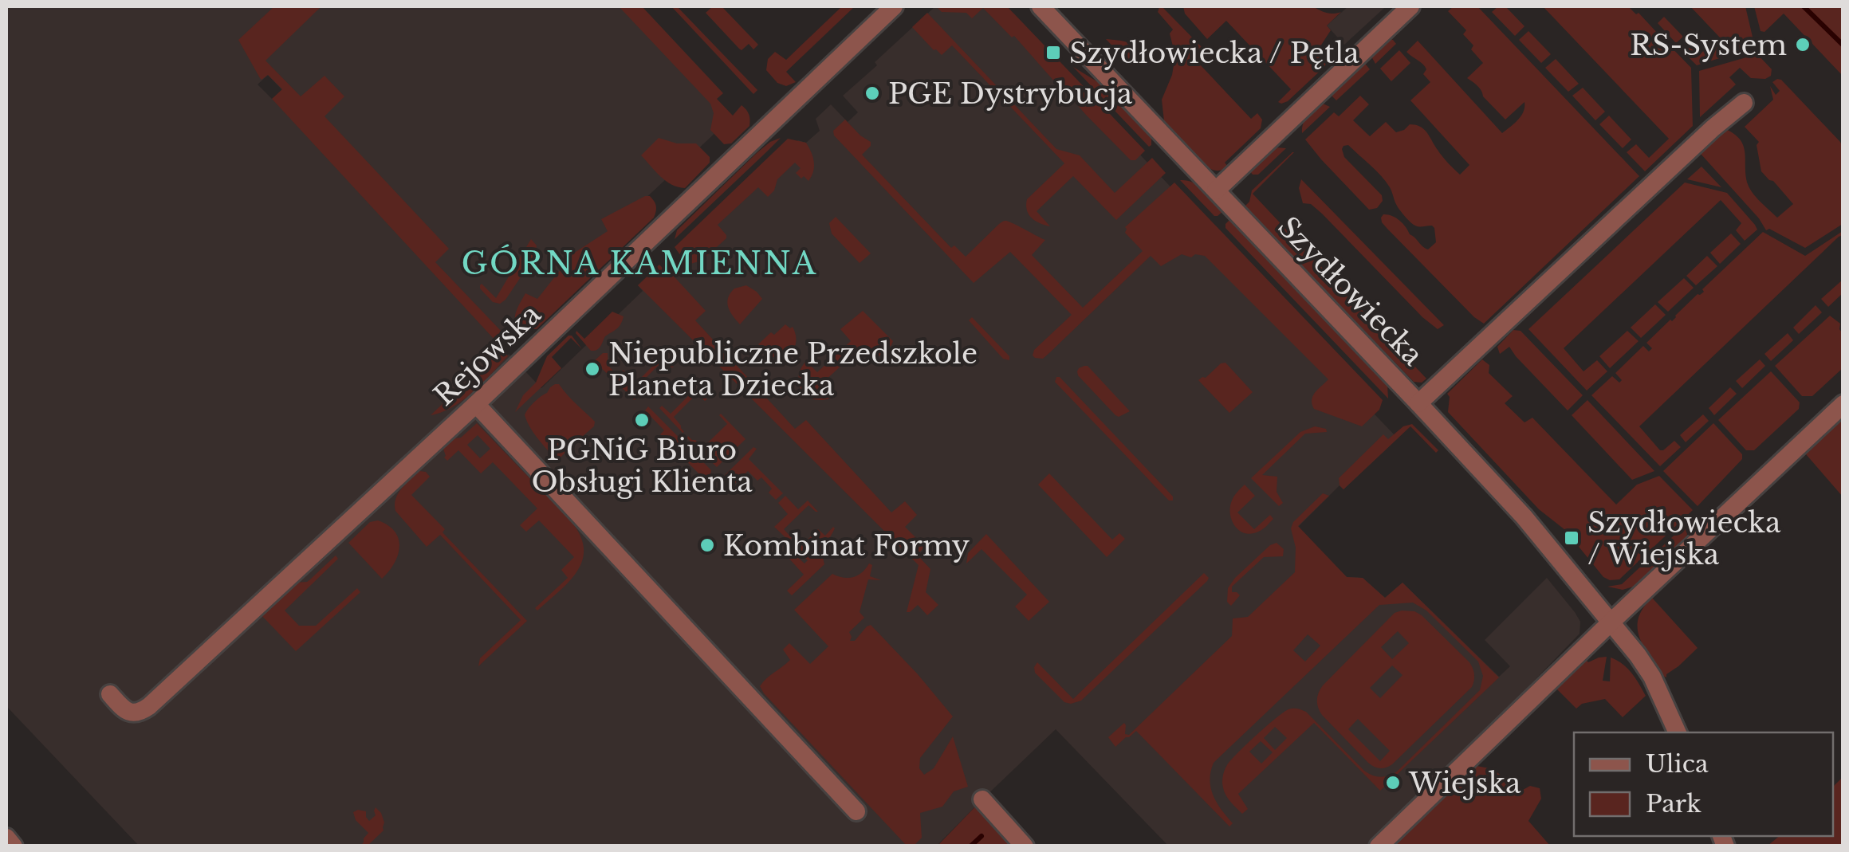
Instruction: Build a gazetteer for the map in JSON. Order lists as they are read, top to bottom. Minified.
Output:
{"streets":{"street":["Szydłowiecka","Rejowska"]},"districts":["GÓRNA KAMIENNA"],"places":{"other":["RS-System","PGE Dystrybucja","Niepubliczne Przedszkole Planeta Dziecka","PGNiG Biuro Obsługi Klienta","Kombinat Formy","Wiejska"],"transit":["Szydłowiecka / Pętla","Szydłowiecka / Wiejska"]},"legend":["Ulica","Park"]}
